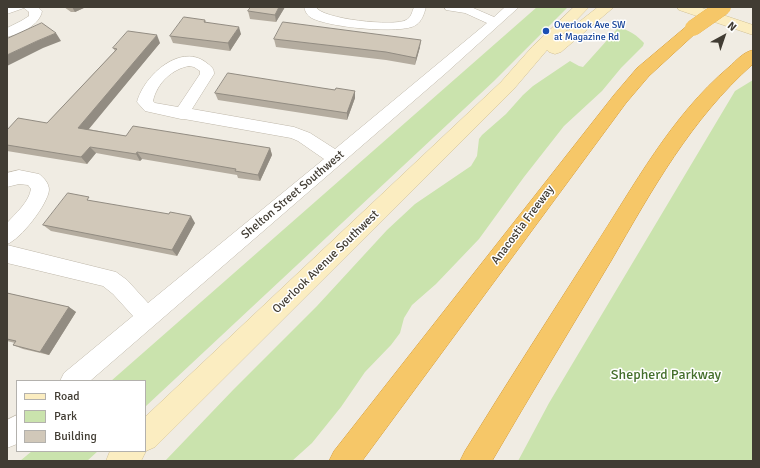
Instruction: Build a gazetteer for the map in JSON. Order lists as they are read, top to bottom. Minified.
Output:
{"streets":{"highway":["Anacostia Freeway"],"street":["Shelton Street Southwest","Overlook Avenue Southwest"]},"parks":["Shepherd Parkway"],"places":["Overlook Ave SW at Magazine Rd"],"legend":["Road","Park","Building"],"north":"top right"}
